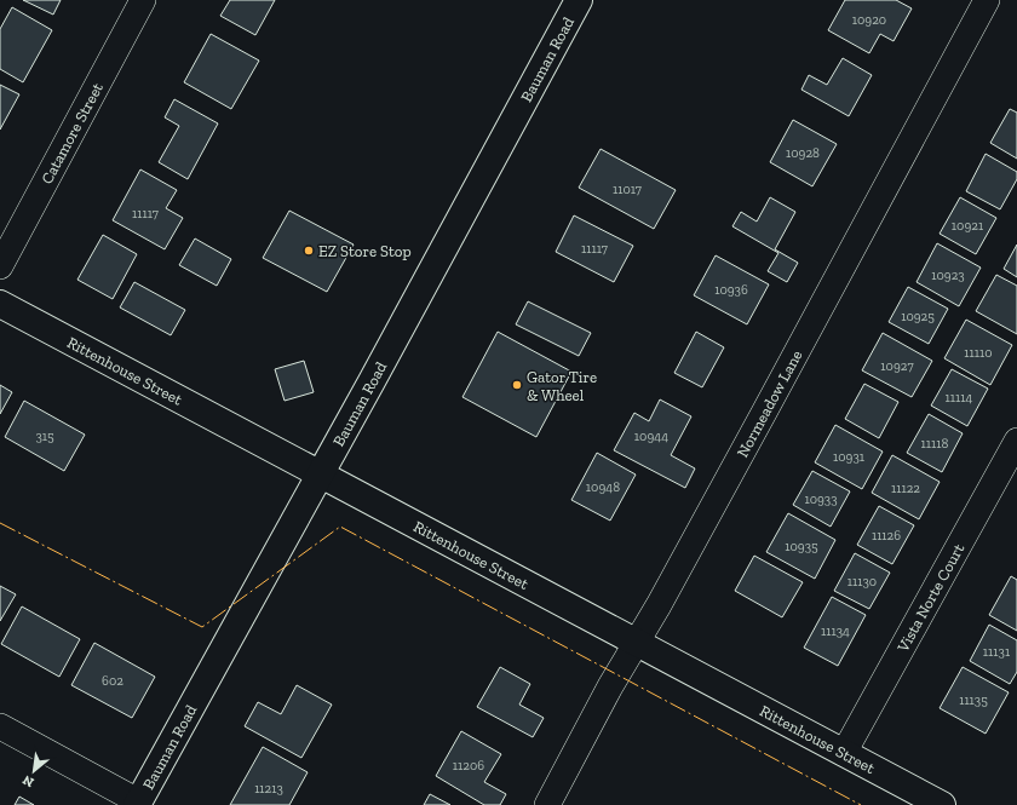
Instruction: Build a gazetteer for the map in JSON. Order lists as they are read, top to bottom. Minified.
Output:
{"streets":{"street":["Bauman Road","Catamore Street","Rittenhouse Street","Normeadow Lane","Vista Norte Court"]},"crossings":[["Bauman Road","Rittenhouse Street"],["Rittenhouse Street","Normeadow Lane"],["Rittenhouse Street","Vista Norte Court"]],"places":["EZ Store Stop","Gator Tire & Wheel"],"house_numbers":["10920","10928","11017","11117","10921","11117","10923","10936","10925","11110","10927","11114","315","10944","11118","10931","10948","11122","10933","11126","10935","11130","11134","11131","602","11135","11206","11213"],"north":"bottom left"}
